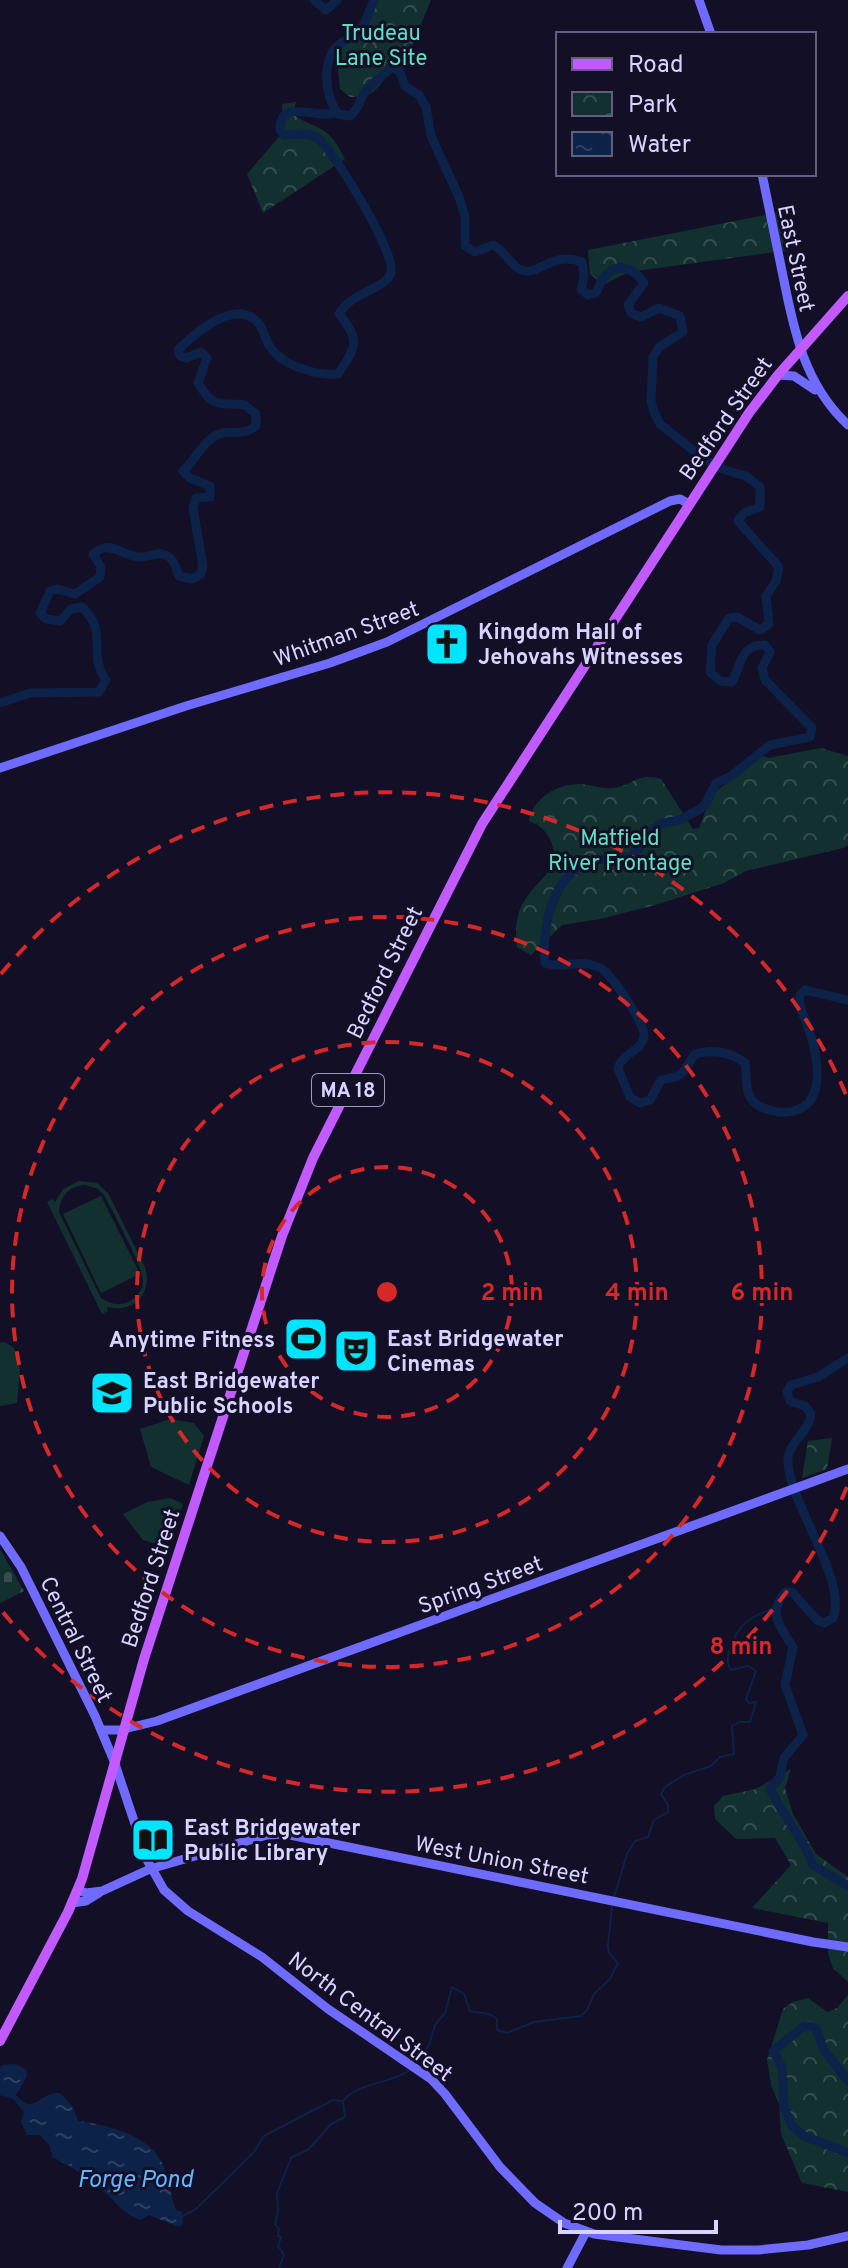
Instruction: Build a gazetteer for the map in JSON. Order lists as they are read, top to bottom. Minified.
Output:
{"streets":{"main road":["East Street","Bedford Street","Whitman Street","MA 18","Spring Street","Central Street","West Union Street","North Central Street"]},"crossings":[["East Street","Bedford Street"],["Bedford Street","Whitman Street"],["Bedford Street","Spring Street"],["Bedford Street","Central Street"],["Bedford Street","West Union Street"],["Bedford Street","North Central Street"],["Spring Street","Central Street"],["Central Street","North Central Street"],["West Union Street","North Central Street"]],"water":["Forge Pond"],"parks":["Trudeau Lane Site","Matfield River Frontage"],"places":{"church":["Kingdom Hall of Jehovahs Witnesses"],"sports":["Anytime Fitness"],"theatre":["East Bridgewater Cinemas"],"school or university":["East Bridgewater Public Schools"],"library":["East Bridgewater Public Library"]},"legend":["Road","Park","Water"],"scale_bar":"200 m","rings":["2 min","4 min","6 min","8 min"]}
